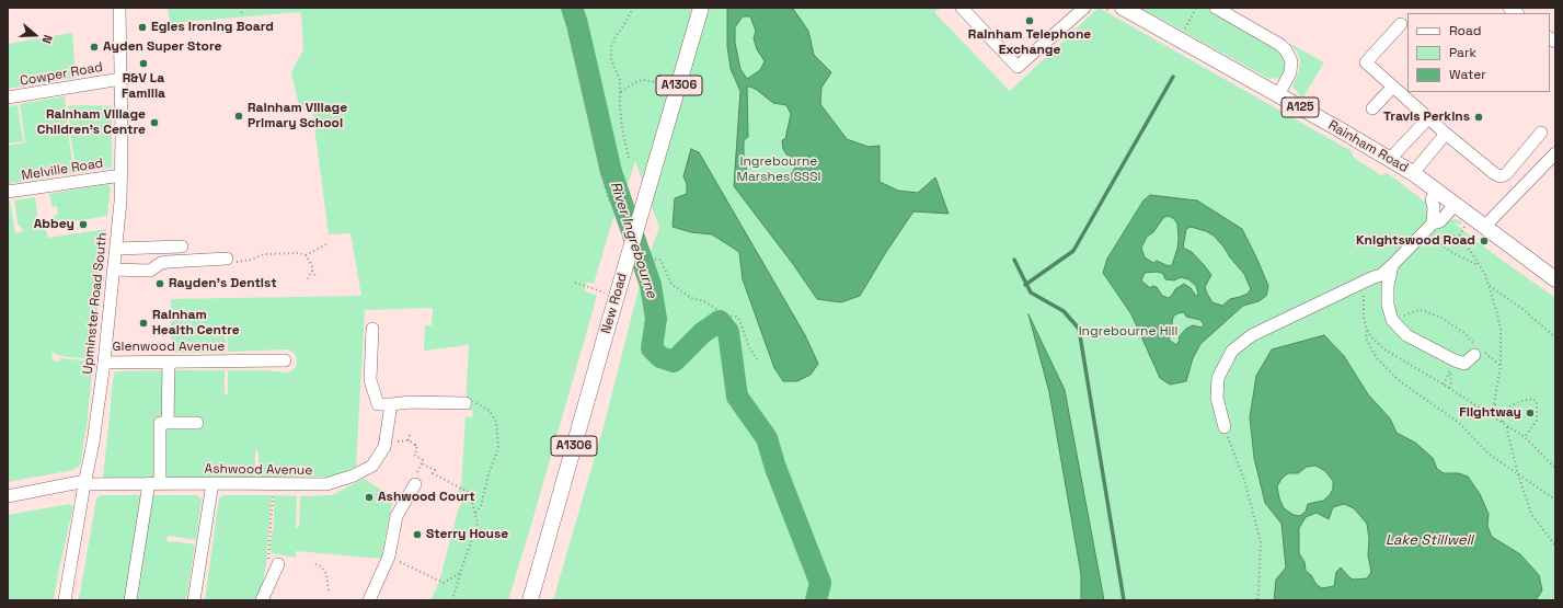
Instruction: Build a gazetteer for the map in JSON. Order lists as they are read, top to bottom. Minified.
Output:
{"streets":{"main road":["A1306","A125","Rainham Road","New Road"],"street":["Cowper Road","Melville Road","Upminster Road South","Glenwood Avenue","Ashwood Avenue"]},"crossings":[["Cowper Road","Upminster Road South"],["Melville Road","Upminster Road South"],["Upminster Road South","Glenwood Avenue"],["Upminster Road South","Ashwood Avenue"]],"water":["River Ingrebourne","Lake Stillwell"],"parks":["Ingrebourne Marshes SSSI","Ingrebourne Hill"],"places":["Rainham Telephone Exchange","Egles Ironing Board","Ayden Super Store","R&V La Familia","Rainham Village Primary School","Travis Perkins","Rainham Village Children's Centre","Abbey","Knightswood Road","Rayden's Dentist","Rainham Health Centre","Flightway","Ashwood Court","Sterry House"],"legend":["Road","Park","Water"],"north":"right"}
